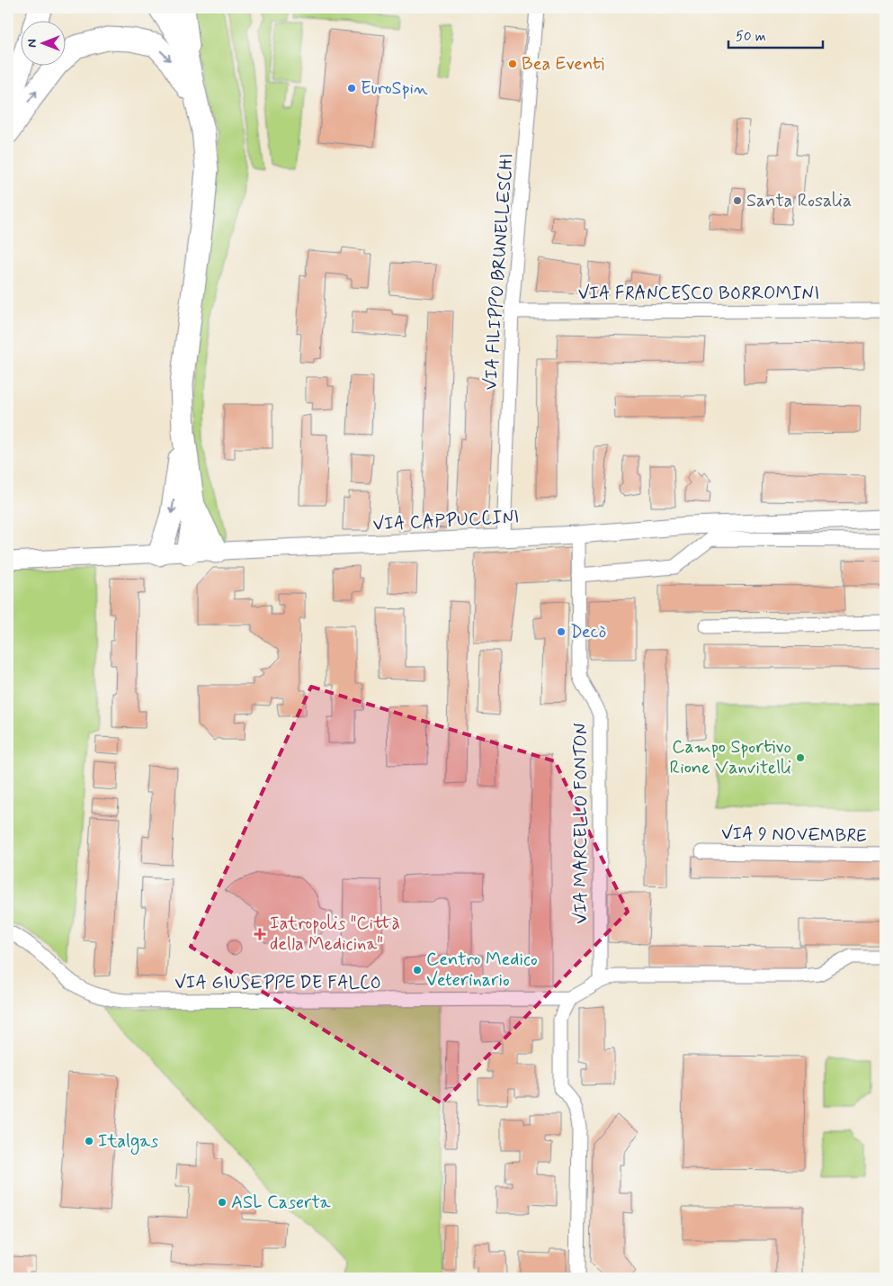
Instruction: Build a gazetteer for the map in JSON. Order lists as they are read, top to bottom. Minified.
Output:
{"streets":{"street":["VIA FILIPPO BRUNELLESCHI","VIA FRANCESCO BORROMINI","VIA CAPPUCCINI","VIA MARCELLO FONTON","VIA 9 NOVEMBRE","VIA GIUSEPPE DE FALCO"]},"crossings":[["VIA FILIPPO BRUNELLESCHI","VIA FRANCESCO BORROMINI"],["VIA FILIPPO BRUNELLESCHI","VIA CAPPUCCINI"],["VIA CAPPUCCINI","VIA MARCELLO FONTON"]],"places":{"other":["Bea Eventi","EuroSpin","Santa Rosalia","Decò","Campo Sportivo Rione Vanvitelli","Centro Medico Veterinario","Italgas","ASL Caserta"],"health":["Iatropolis \"Città della Medicina\""]},"scale_bar":"50 m","north":"left"}
